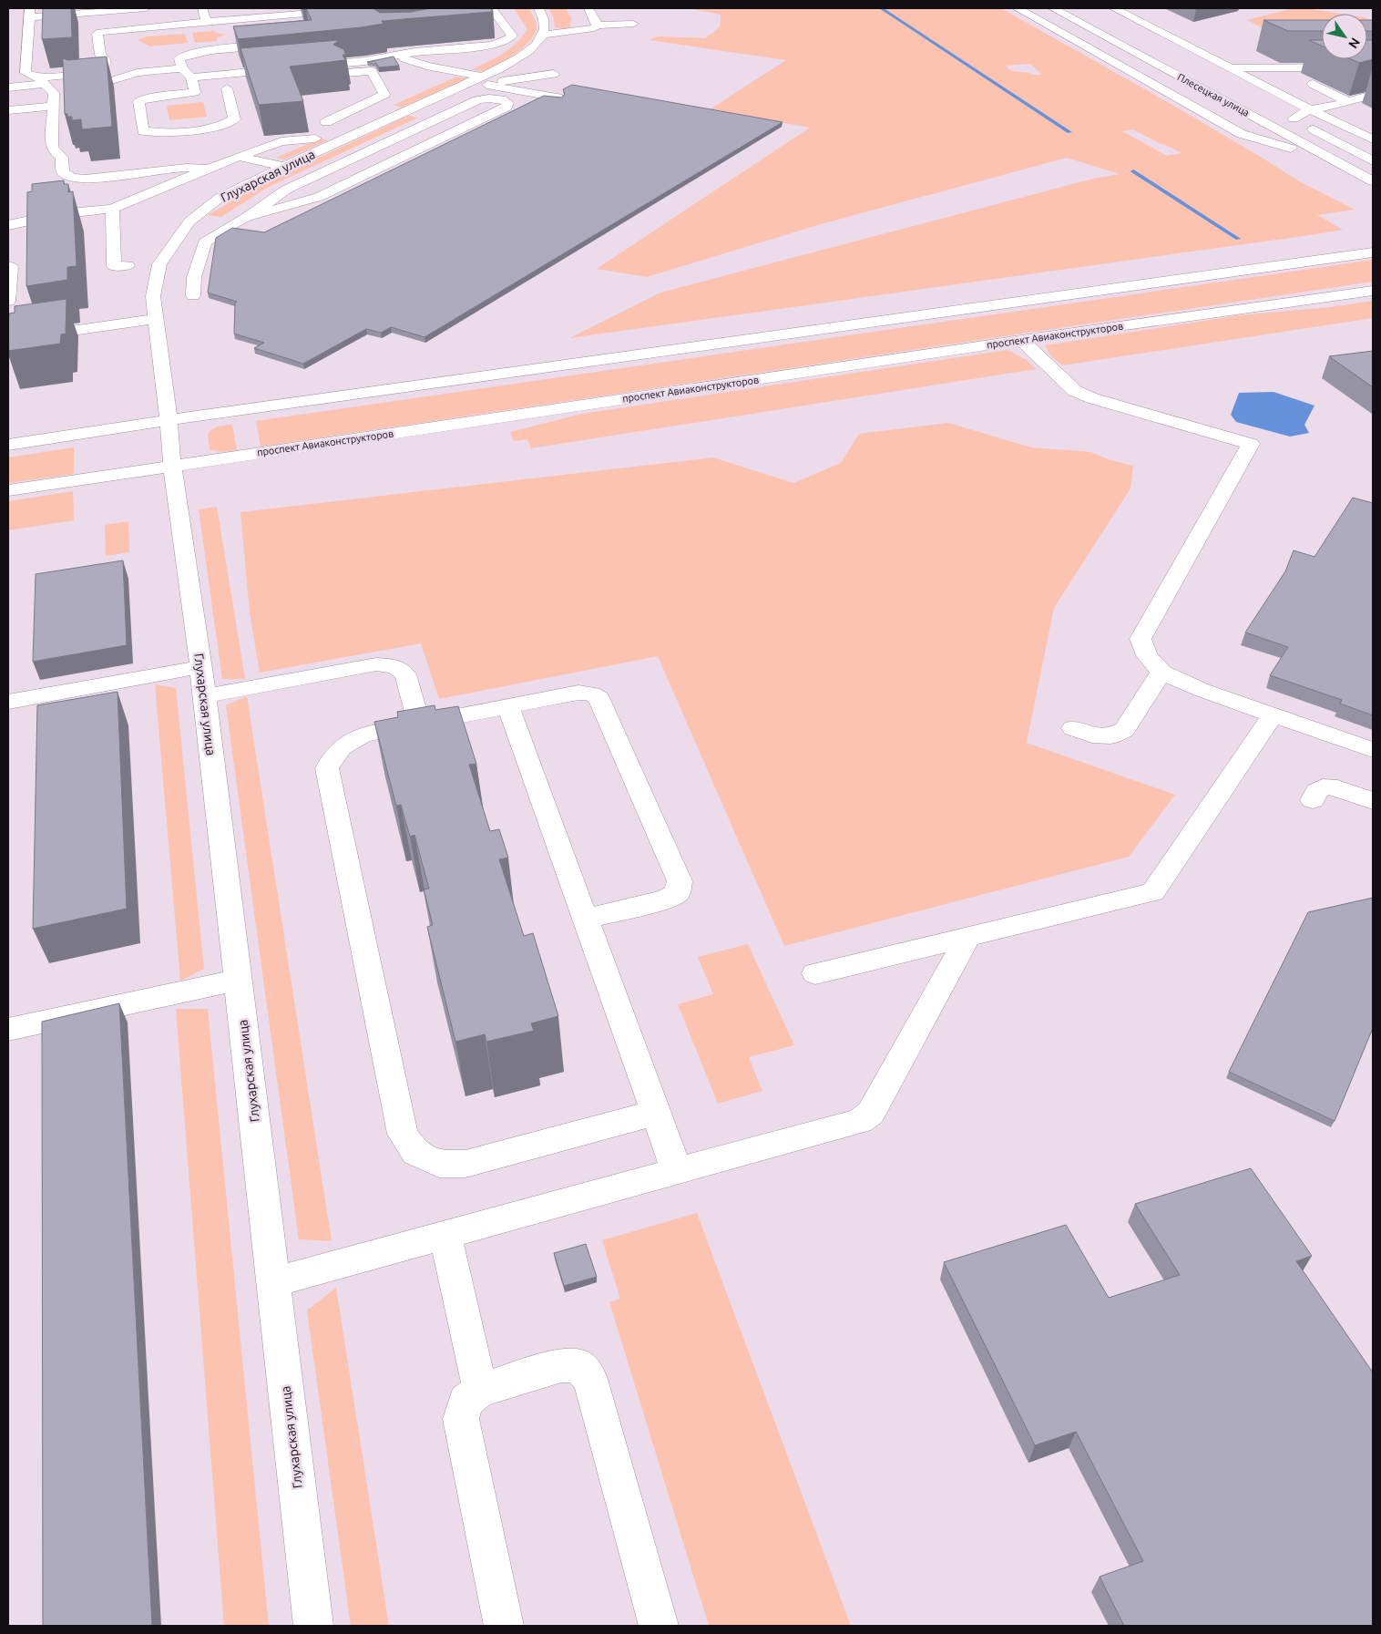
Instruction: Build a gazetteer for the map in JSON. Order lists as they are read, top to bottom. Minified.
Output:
{"streets":{"street":["Плесецкая улица","Глухарская улица","проспект Авиаконструкторов"]},"crossings":[["Глухарская улица","проспект Авиаконструкторов"]],"north":"bottom right"}
